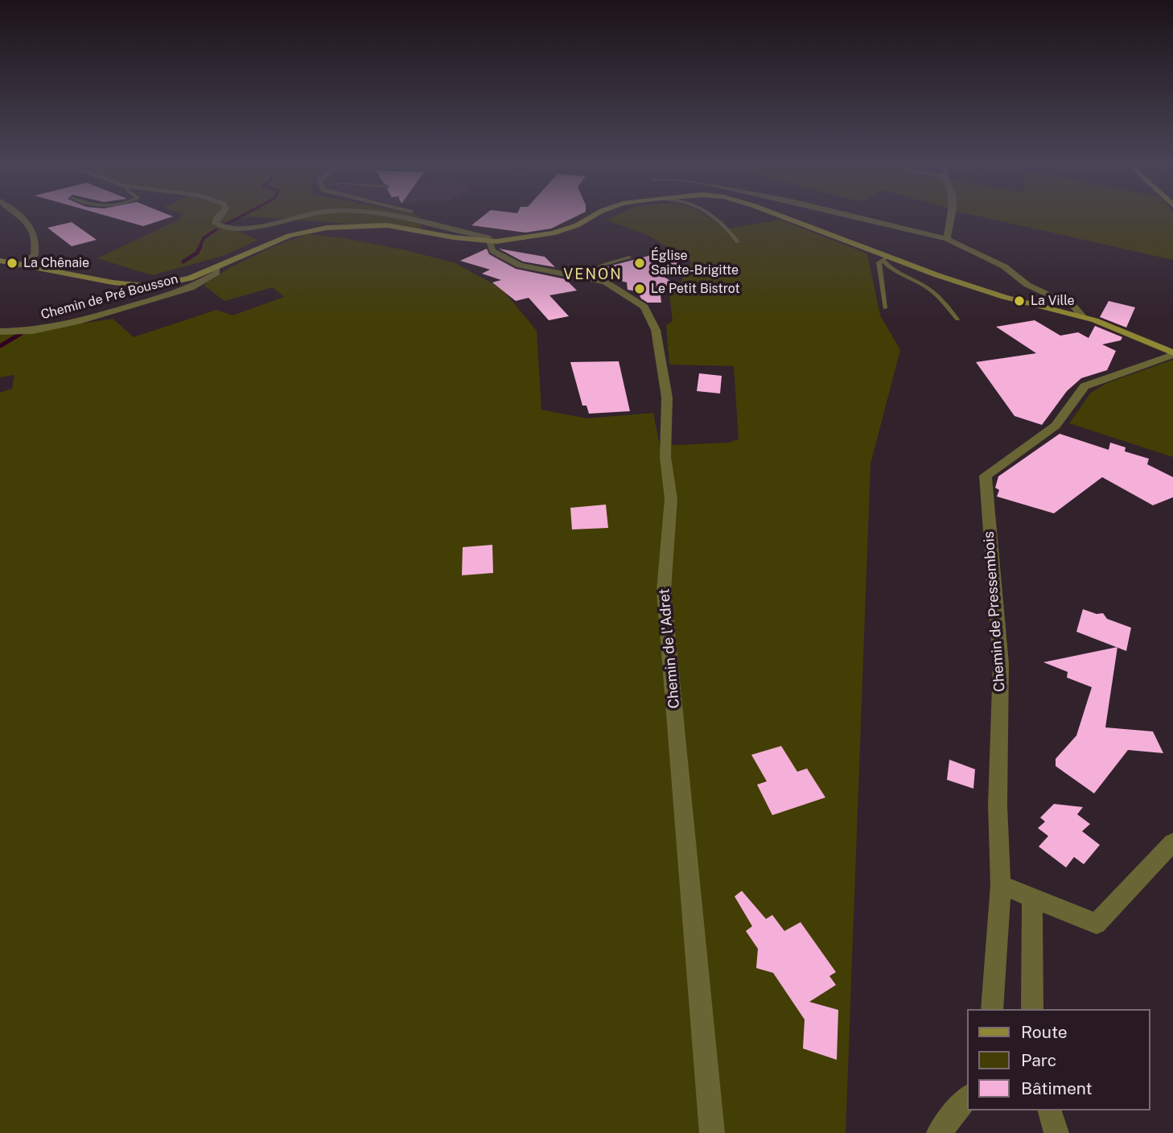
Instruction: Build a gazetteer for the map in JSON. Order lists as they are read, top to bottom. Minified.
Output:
{"streets":{"street":["Chemin de Pré Bousson","Chemin de Pressembois","Chemin de l'Adret"]},"districts":["VENON"],"places":["La Chênaie","Église Sainte-Brigitte","Le Petit Bistrot","La Ville"],"legend":["Route","Parc","Bâtiment"]}
